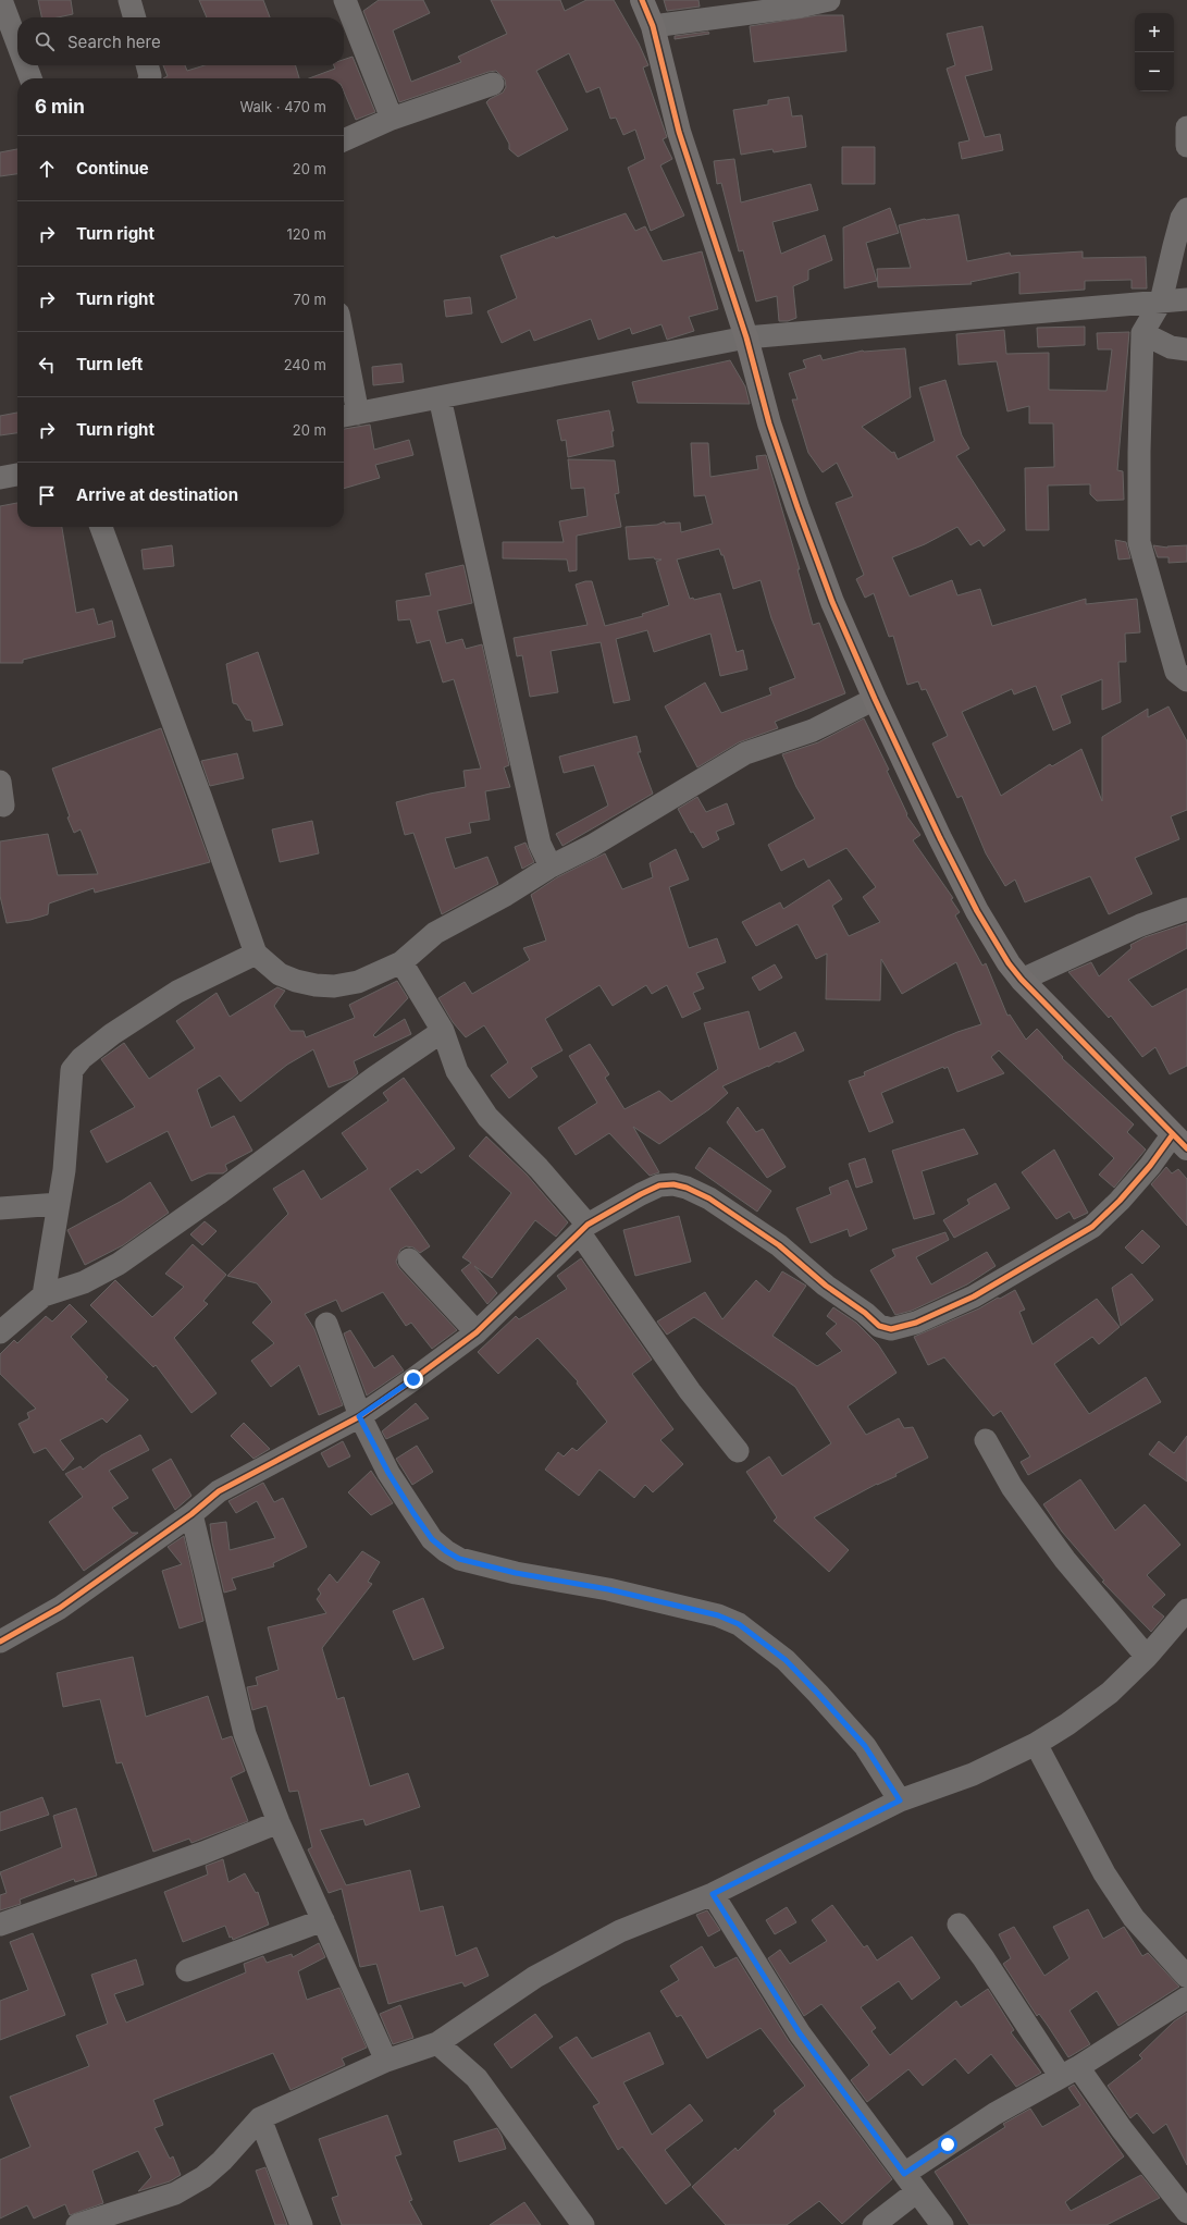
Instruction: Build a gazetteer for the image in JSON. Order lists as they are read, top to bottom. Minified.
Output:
{"page":{"map_buttons":["+","−"],"search":"Search here","heading":["6 min","Walk · 470 m"],"list":[["Continue","20 m"],["Turn right","120 m"],["Turn right","70 m"],["Turn left","240 m"],["Turn right","20 m"],"Arrive at destination"]}}
